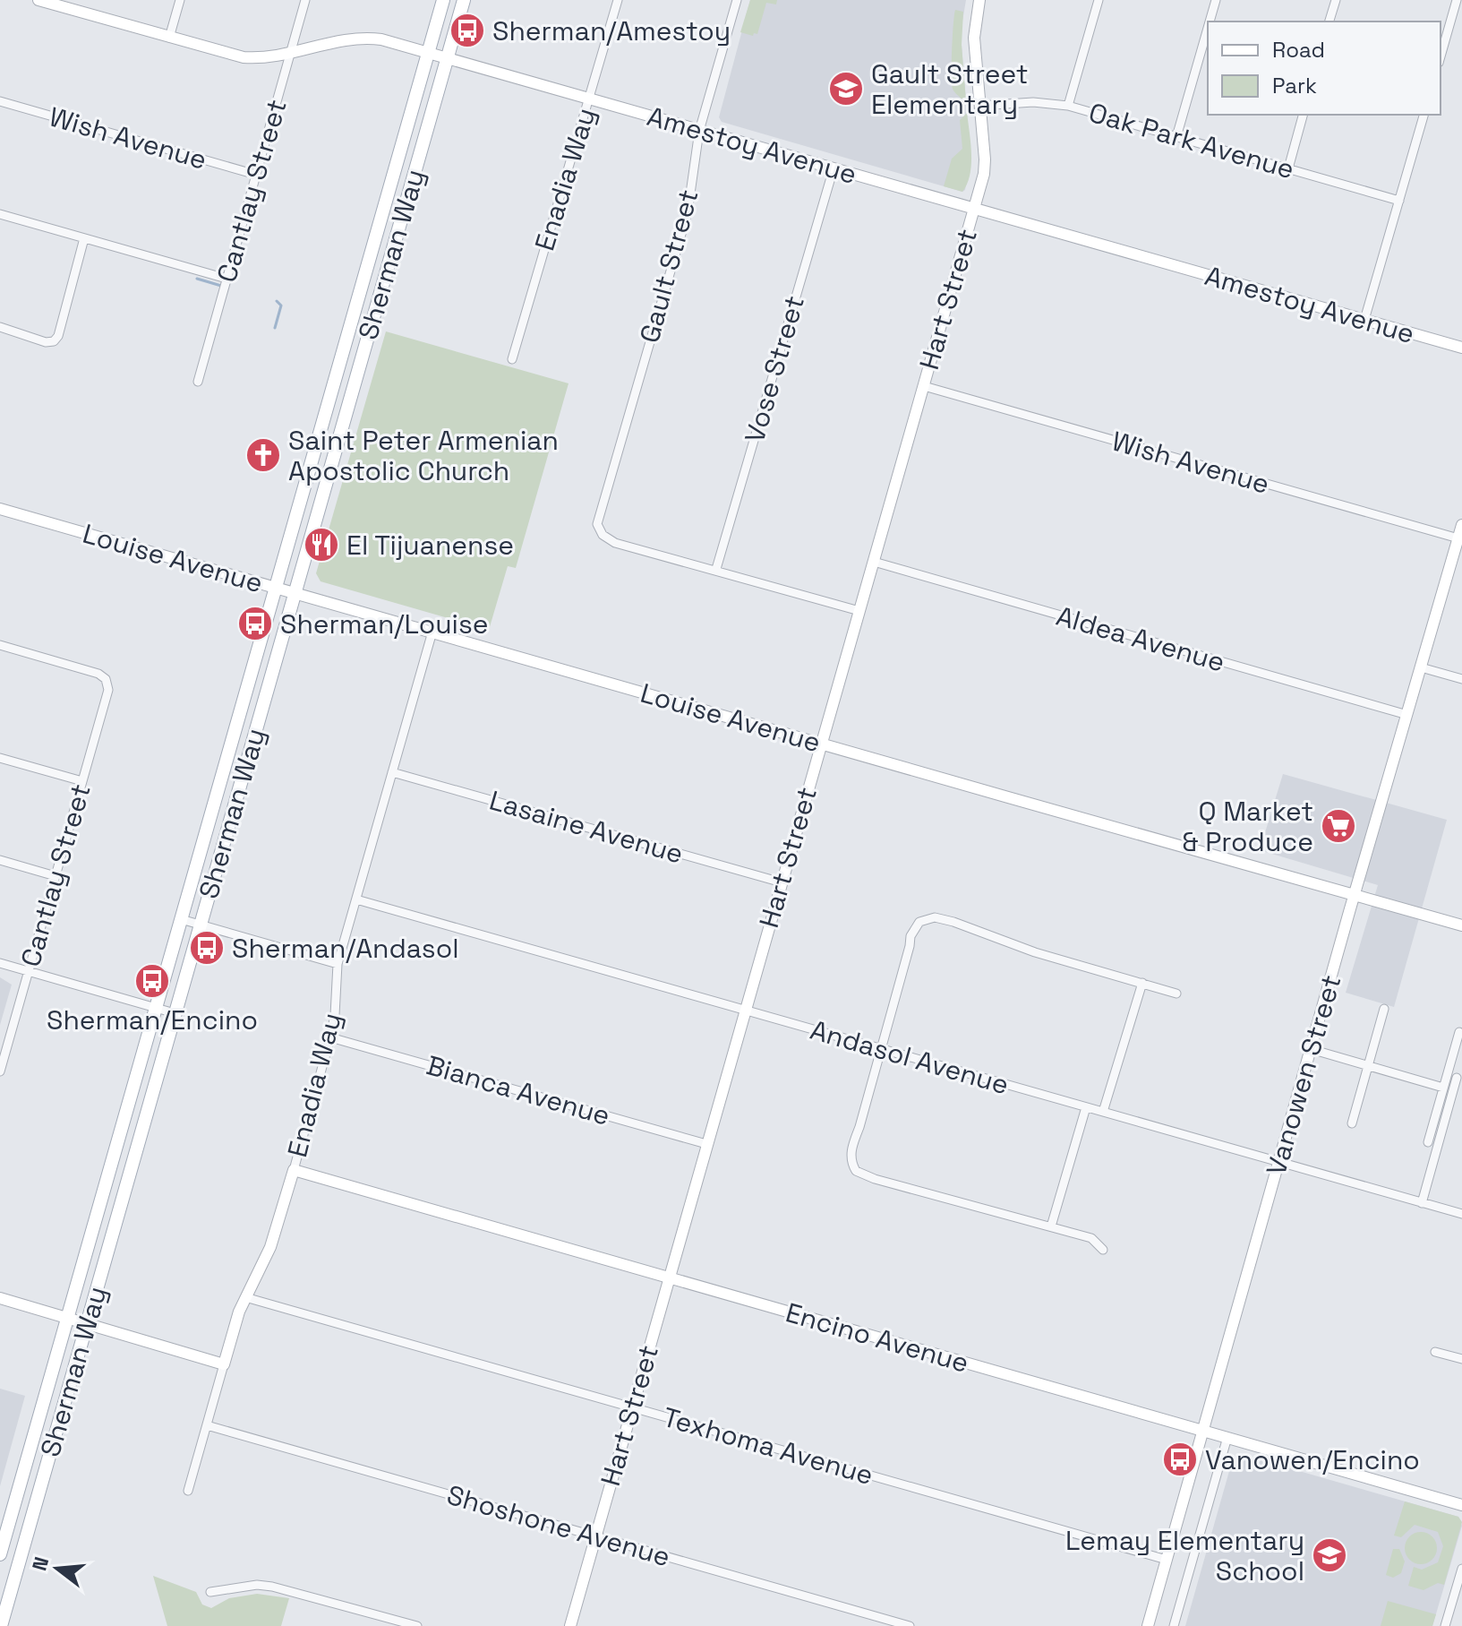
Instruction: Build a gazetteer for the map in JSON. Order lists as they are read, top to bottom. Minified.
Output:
{"streets":{"main road":["Sherman Way"],"street":["Wish Avenue","Oak Park Avenue","Amestoy Avenue","Enadia Way","Cantlay Street","Gault Street","Hart Street","Vose Street","Louise Avenue","Aldea Avenue","Lasaine Avenue","Andasol Avenue","Vanowen Street","Bianca Avenue","Encino Avenue","Texhoma Avenue","Shoshone Avenue"]},"crossings":[["Wish Avenue","Cantlay Street"],["Wish Avenue","Hart Street"],["Wish Avenue","Vanowen Street"],["Oak Park Avenue","Hart Street"],["Amestoy Avenue","Enadia Way"],["Amestoy Avenue","Cantlay Street"],["Amestoy Avenue","Sherman Way"],["Amestoy Avenue","Gault Street"],["Amestoy Avenue","Hart Street"],["Amestoy Avenue","Vose Street"],["Enadia Way","Louise Avenue"],["Enadia Way","Lasaine Avenue"],["Enadia Way","Andasol Avenue"],["Enadia Way","Bianca Avenue"],["Enadia Way","Encino Avenue"],["Enadia Way","Texhoma Avenue"],["Enadia Way","Shoshone Avenue"],["Sherman Way","Louise Avenue"],["Gault Street","Vose Street"],["Hart Street","Louise Avenue"],["Hart Street","Aldea Avenue"],["Hart Street","Lasaine Avenue"],["Hart Street","Andasol Avenue"],["Hart Street","Bianca Avenue"],["Hart Street","Encino Avenue"],["Hart Street","Texhoma Avenue"],["Hart Street","Shoshone Avenue"],["Louise Avenue","Vanowen Street"],["Aldea Avenue","Vanowen Street"],["Andasol Avenue","Vanowen Street"],["Vanowen Street","Encino Avenue"],["Vanowen Street","Texhoma Avenue"]],"places":{"bus stop":["Sherman/Amestoy","Sherman/Louise","Sherman/Andasol","Sherman/Encino","Vanowen/Encino"],"school or university":["Gault Street Elementary","Lemay Elementary School"],"church":["Saint Peter Armenian Apostolic Church"],"restaurant":["El Tijuanense"],"supermarket":["Q Market & Produce"]},"legend":["Road","Park"],"north":"left"}
